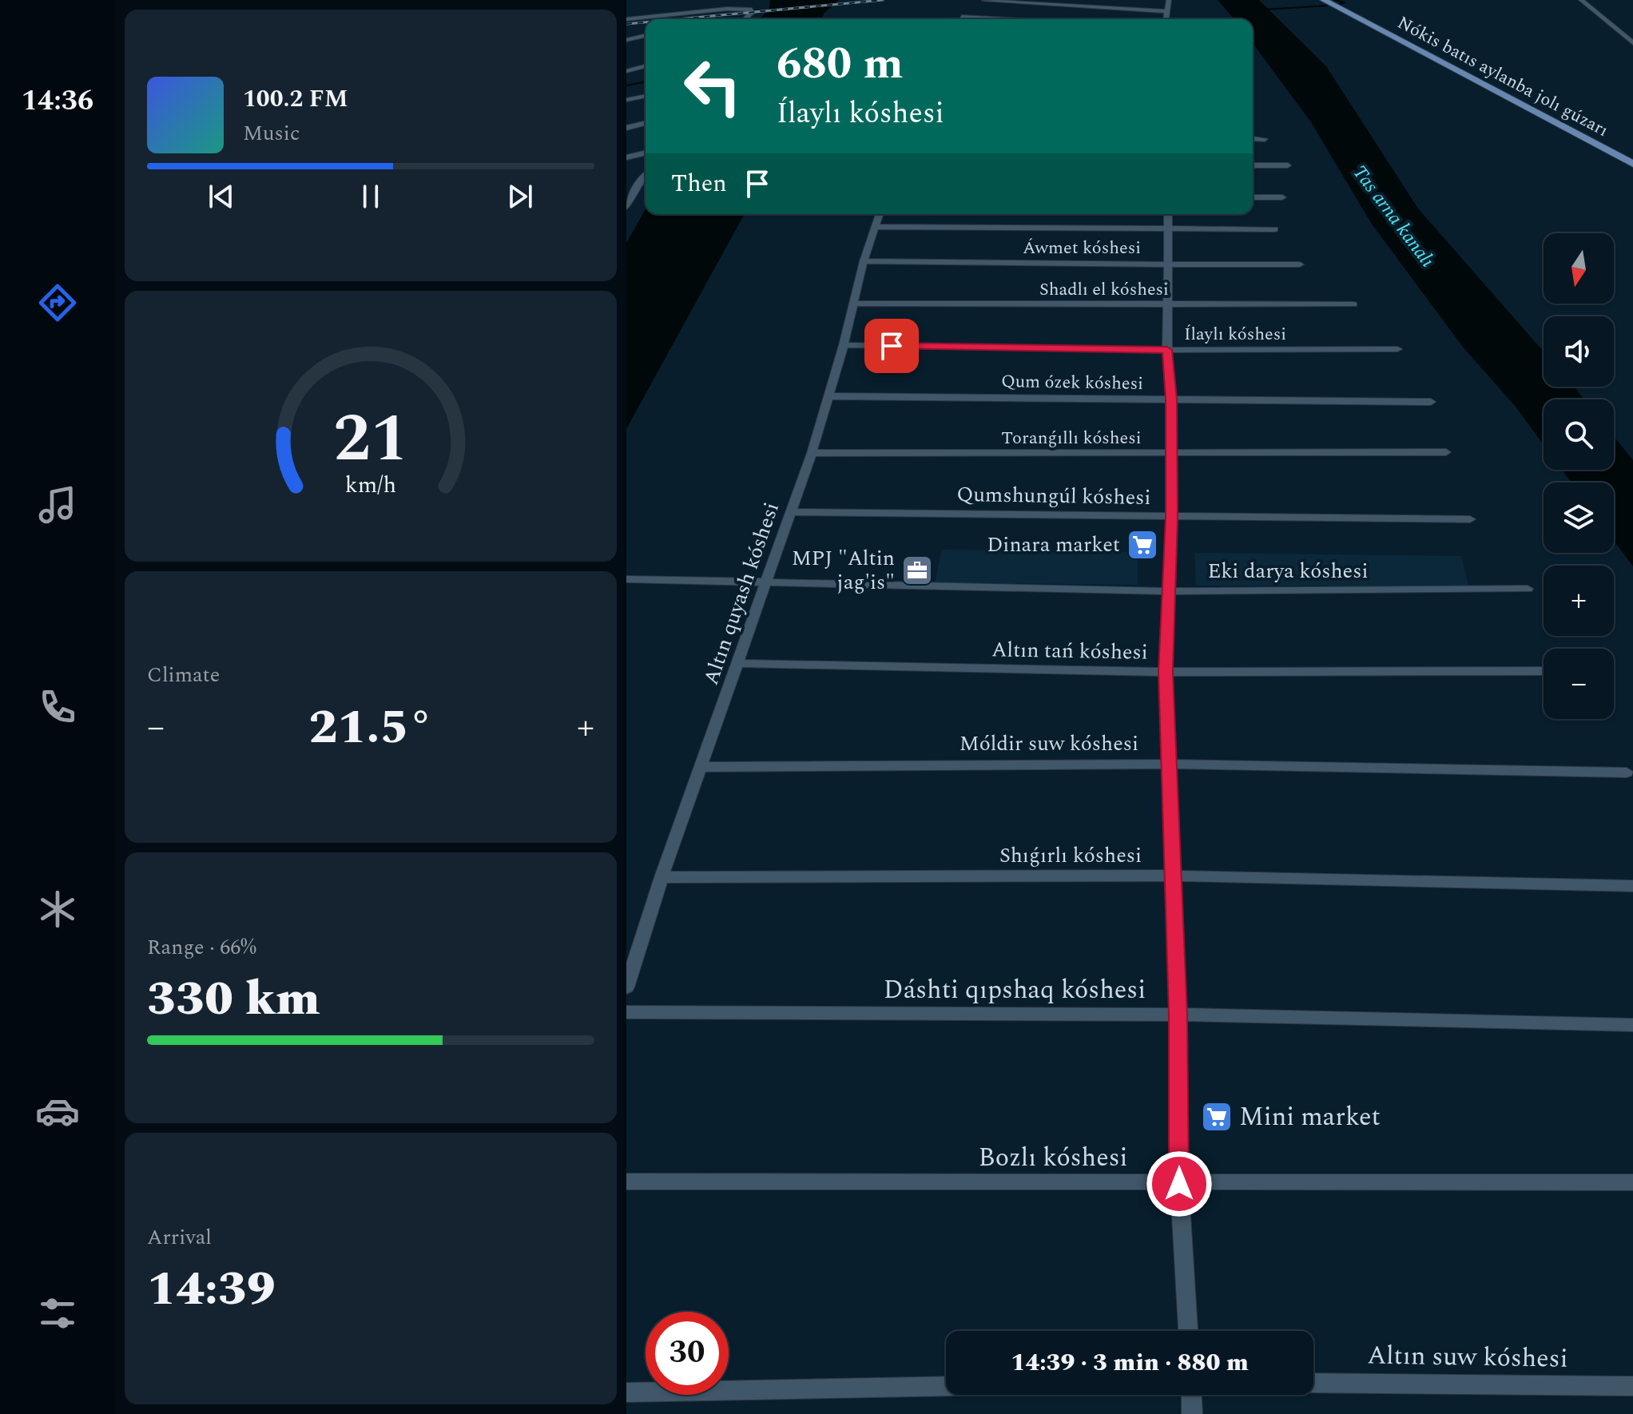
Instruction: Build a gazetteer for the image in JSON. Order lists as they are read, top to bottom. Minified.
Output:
{"streets":{"main road":["Nókis batıs aylanba jolı gúzarı"],"street":["Áwmet kóshesi","Shadlı el kóshesi","Ílaylı kóshesi","Qum ózek kóshesi","Toranǵıllı kóshesi","Qumshungúl kóshesi","Eki darya kóshesi","Altın quyash kóshesi","Altın tań kóshesi","Móldir suw kóshesi","Shıǵırlı kóshesi","Dáshti qıpshaq kóshesi","Bozlı kóshesi","Altın suw kóshesi"]},"crossings":[["Áwmet kóshesi","Altın quyash kóshesi"],["Shadlı el kóshesi","Altın quyash kóshesi"],["Ílaylı kóshesi","Altın quyash kóshesi"],["Qum ózek kóshesi","Altın quyash kóshesi"],["Toranǵıllı kóshesi","Altın quyash kóshesi"],["Qumshungúl kóshesi","Altın quyash kóshesi"],["Eki darya kóshesi","Altın quyash kóshesi"],["Altın quyash kóshesi","Altın tań kóshesi"],["Altın quyash kóshesi","Móldir suw kóshesi"],["Altın quyash kóshesi","Shıǵırlı kóshesi"]],"water":["Tas arna kanalı"],"places":{"supermarket":["Dinara market","Mini market"],"office":["MPJ \"Altin jag'is\""]},"north":"bottom","page":{"tabs":"14:36","turn":["680 m","Ílaylı kóshesi"],"song":["100.2 FM","Music"],"then":"Then","map_buttons":["+","−"],"tile":["Climate",["Range · 66%","330 km"],["Arrival","14:39"]],"heat":["−","21.5°","+"],"limit":"30","trip":"14:39 · 3 min · 880 m","gauge":["21","km/h"]}}
